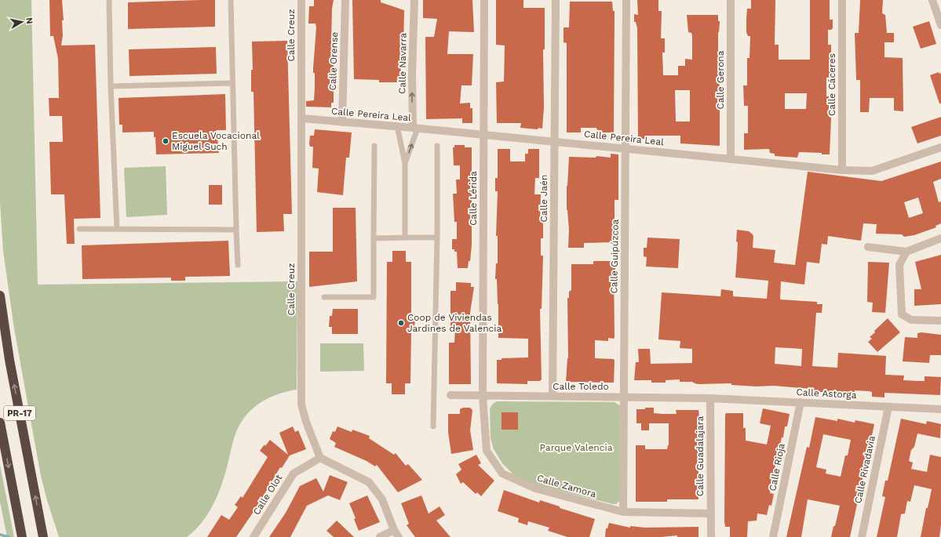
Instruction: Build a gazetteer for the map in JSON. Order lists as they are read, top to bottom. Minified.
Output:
{"streets":{"highway":["PR-17"],"street":["Calle Creuz","Calle Orense","Calle Navarra","Calle Gerona","Calle Cáceres","Calle Pereira Leal","Calle Lérida","Calle Jaén","Calle Guipúzcoa","Calle Toledo","Calle Astorga","Calle Guadalajara","Calle Rioja","Calle Rivadavia","Calle Zamora","Calle Olot"]},"crossings":[["Calle Creuz","Calle Pereira Leal"],["Calle Creuz","Calle Olot"],["Calle Orense","Calle Pereira Leal"],["Calle Navarra","Calle Pereira Leal"],["Calle Gerona","Calle Pereira Leal"],["Calle Cáceres","Calle Pereira Leal"],["Calle Pereira Leal","Calle Lérida"],["Calle Pereira Leal","Calle Jaén"],["Calle Pereira Leal","Calle Guipúzcoa"],["Calle Lérida","Calle Toledo"],["Calle Lérida","Calle Zamora"],["Calle Jaén","Calle Toledo"],["Calle Guipúzcoa","Calle Toledo"],["Calle Guipúzcoa","Calle Zamora"],["Calle Toledo","Calle Astorga"],["Calle Toledo","Calle Guadalajara"],["Calle Toledo","Calle Zamora"],["Calle Astorga","Calle Guadalajara"],["Calle Astorga","Calle Rioja"],["Calle Astorga","Calle Rivadavia"],["Calle Guadalajara","Calle Zamora"]],"one_way":["Calle Navarra"],"parks":["Parque Valencia"],"places":["Escuela Vocacional Miguel Such","Coop de Viviendas Jardines de Valencia"],"north":"right"}
